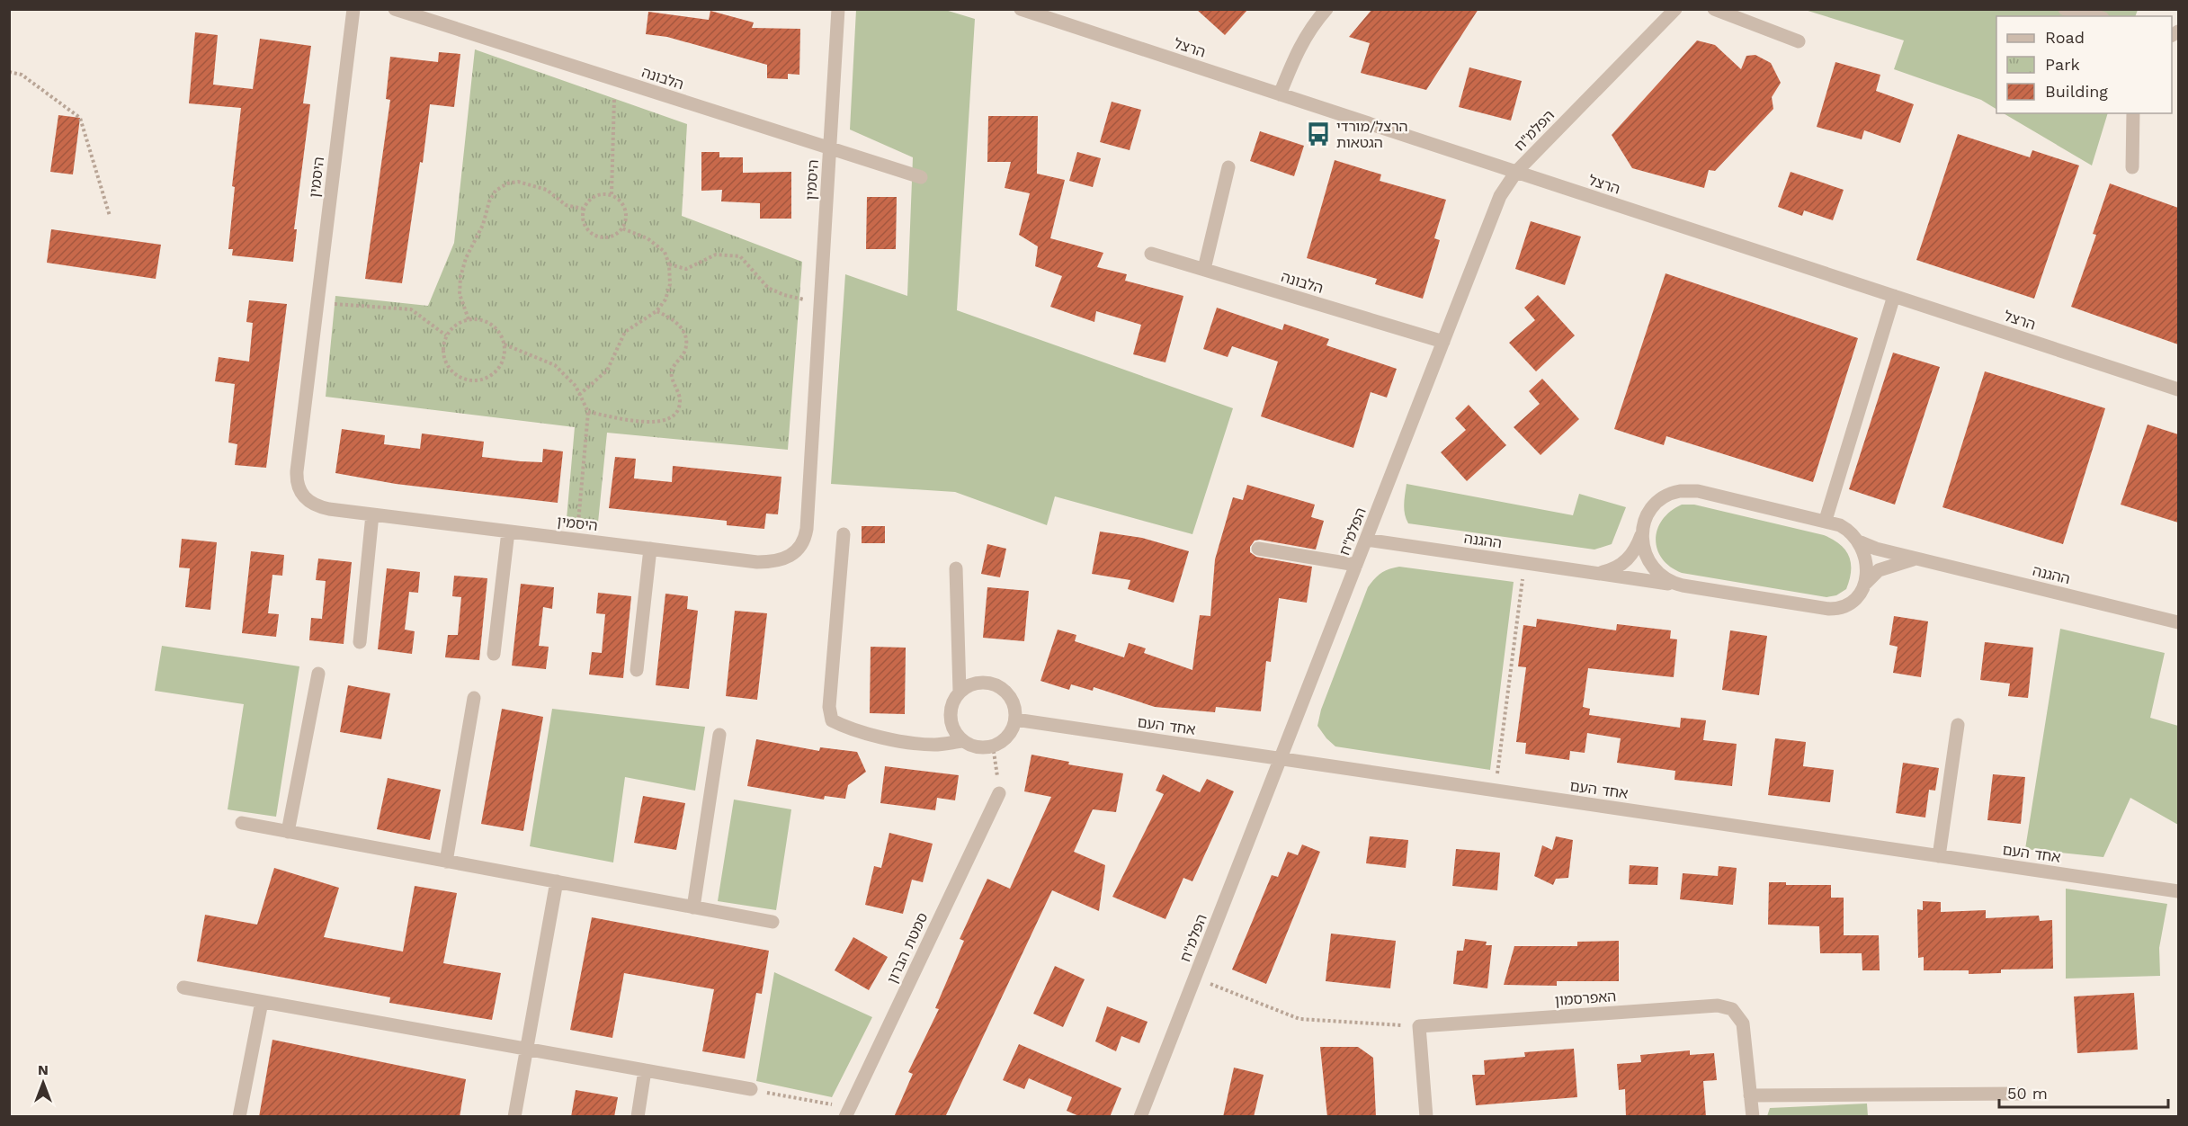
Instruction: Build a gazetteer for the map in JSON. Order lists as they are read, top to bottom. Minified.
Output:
{"streets":{"street":["הרצל","הלבונה","הפלמ\"ח","היסמין","ההגנה","אחד העם","סמטת הברון","האפרסמון"]},"crossings":[["הרצל","הפלמ\"ח"],["הלבונה","הפלמ\"ח"],["הלבונה","היסמין"],["הפלמ\"ח","ההגנה"],["הפלמ\"ח","אחד העם"]],"places":{"bus stop":["הרצל/מורדי הגטאות"]},"legend":["Road","Park","Building"],"scale_bar":"50 m","north":"top"}
